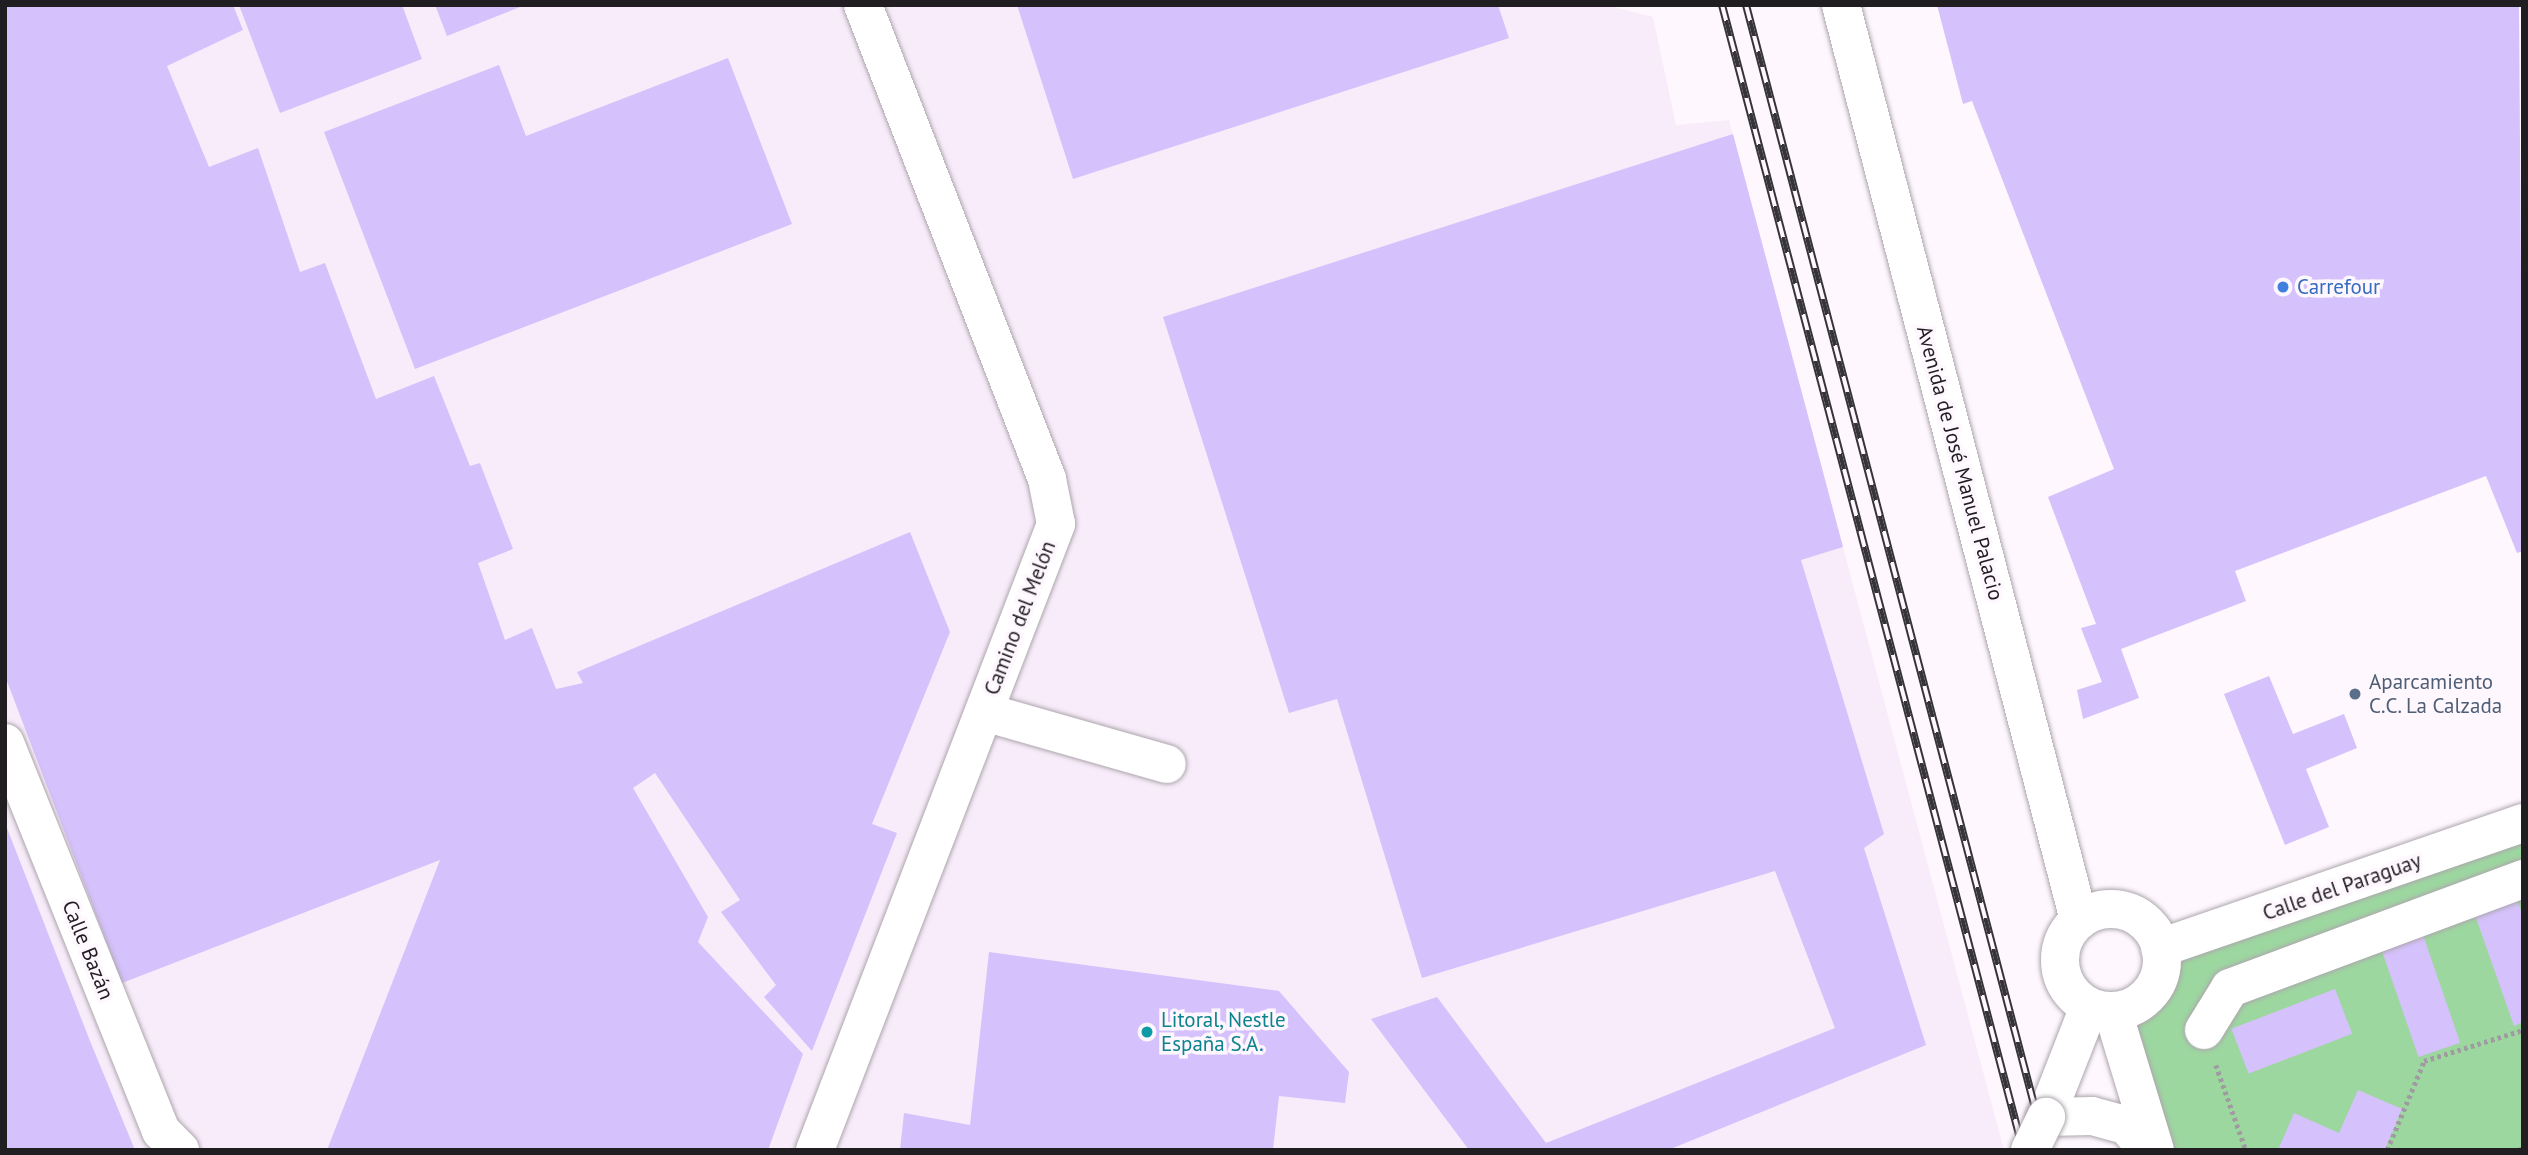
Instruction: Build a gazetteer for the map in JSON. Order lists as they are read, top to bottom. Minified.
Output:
{"streets":{"street":["Avenida de José Manuel Palacio","Camino del Melón","Calle del Paraguay","Calle Bazán"]},"crossings":[["Avenida de José Manuel Palacio","Calle del Paraguay"]],"places":["Carrefour","Aparcamiento C.C. La Calzada","Litoral, Nestle España S.A."]}
